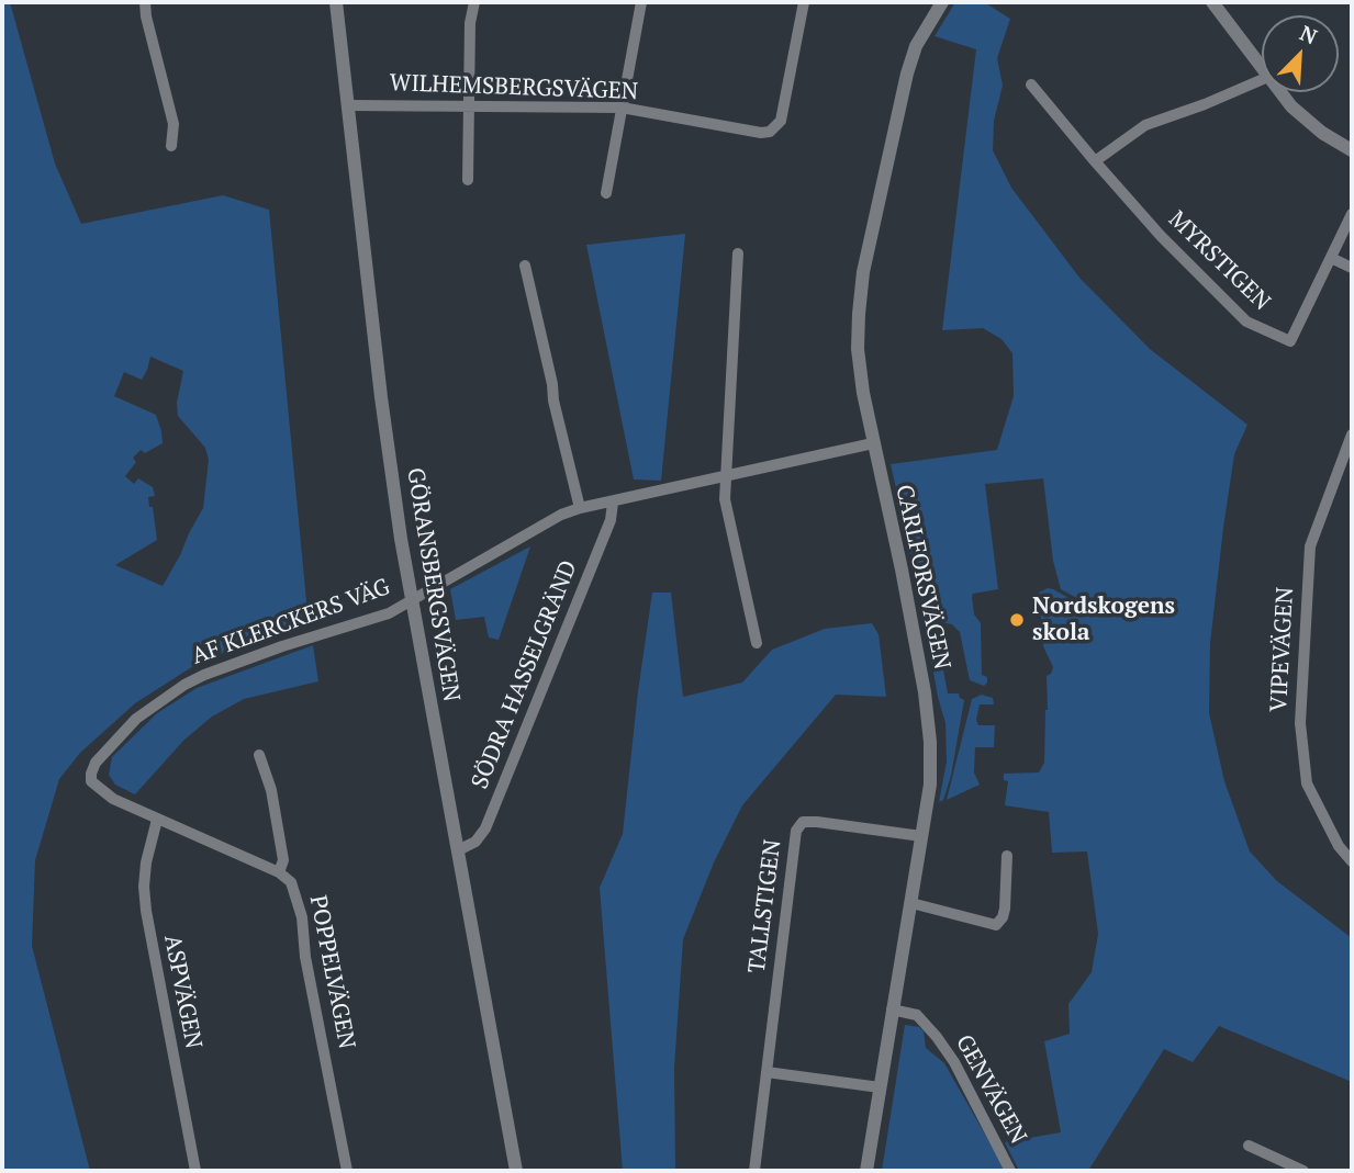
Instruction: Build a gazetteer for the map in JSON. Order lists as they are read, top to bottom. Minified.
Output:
{"streets":{"street":["WILHEMSBERGSVÄGEN","MYRSTIGEN","CARLFORSVÄGEN","GÖRANSBERGSVÄGEN","AF KLERCKERS VÄG","VIPEVÄGEN","SÖDRA HASSELGRÄND","TALLSTIGEN","POPPELVÄGEN","ASPVÄGEN","GENVÄGEN"]},"crossings":[["WILHEMSBERGSVÄGEN","GÖRANSBERGSVÄGEN"],["CARLFORSVÄGEN","AF KLERCKERS VÄG"],["CARLFORSVÄGEN","TALLSTIGEN"],["CARLFORSVÄGEN","GENVÄGEN"],["GÖRANSBERGSVÄGEN","AF KLERCKERS VÄG"],["GÖRANSBERGSVÄGEN","SÖDRA HASSELGRÄND"],["AF KLERCKERS VÄG","SÖDRA HASSELGRÄND"],["AF KLERCKERS VÄG","ASPVÄGEN"]],"places":["Nordskogens skola"],"north":"top right"}
